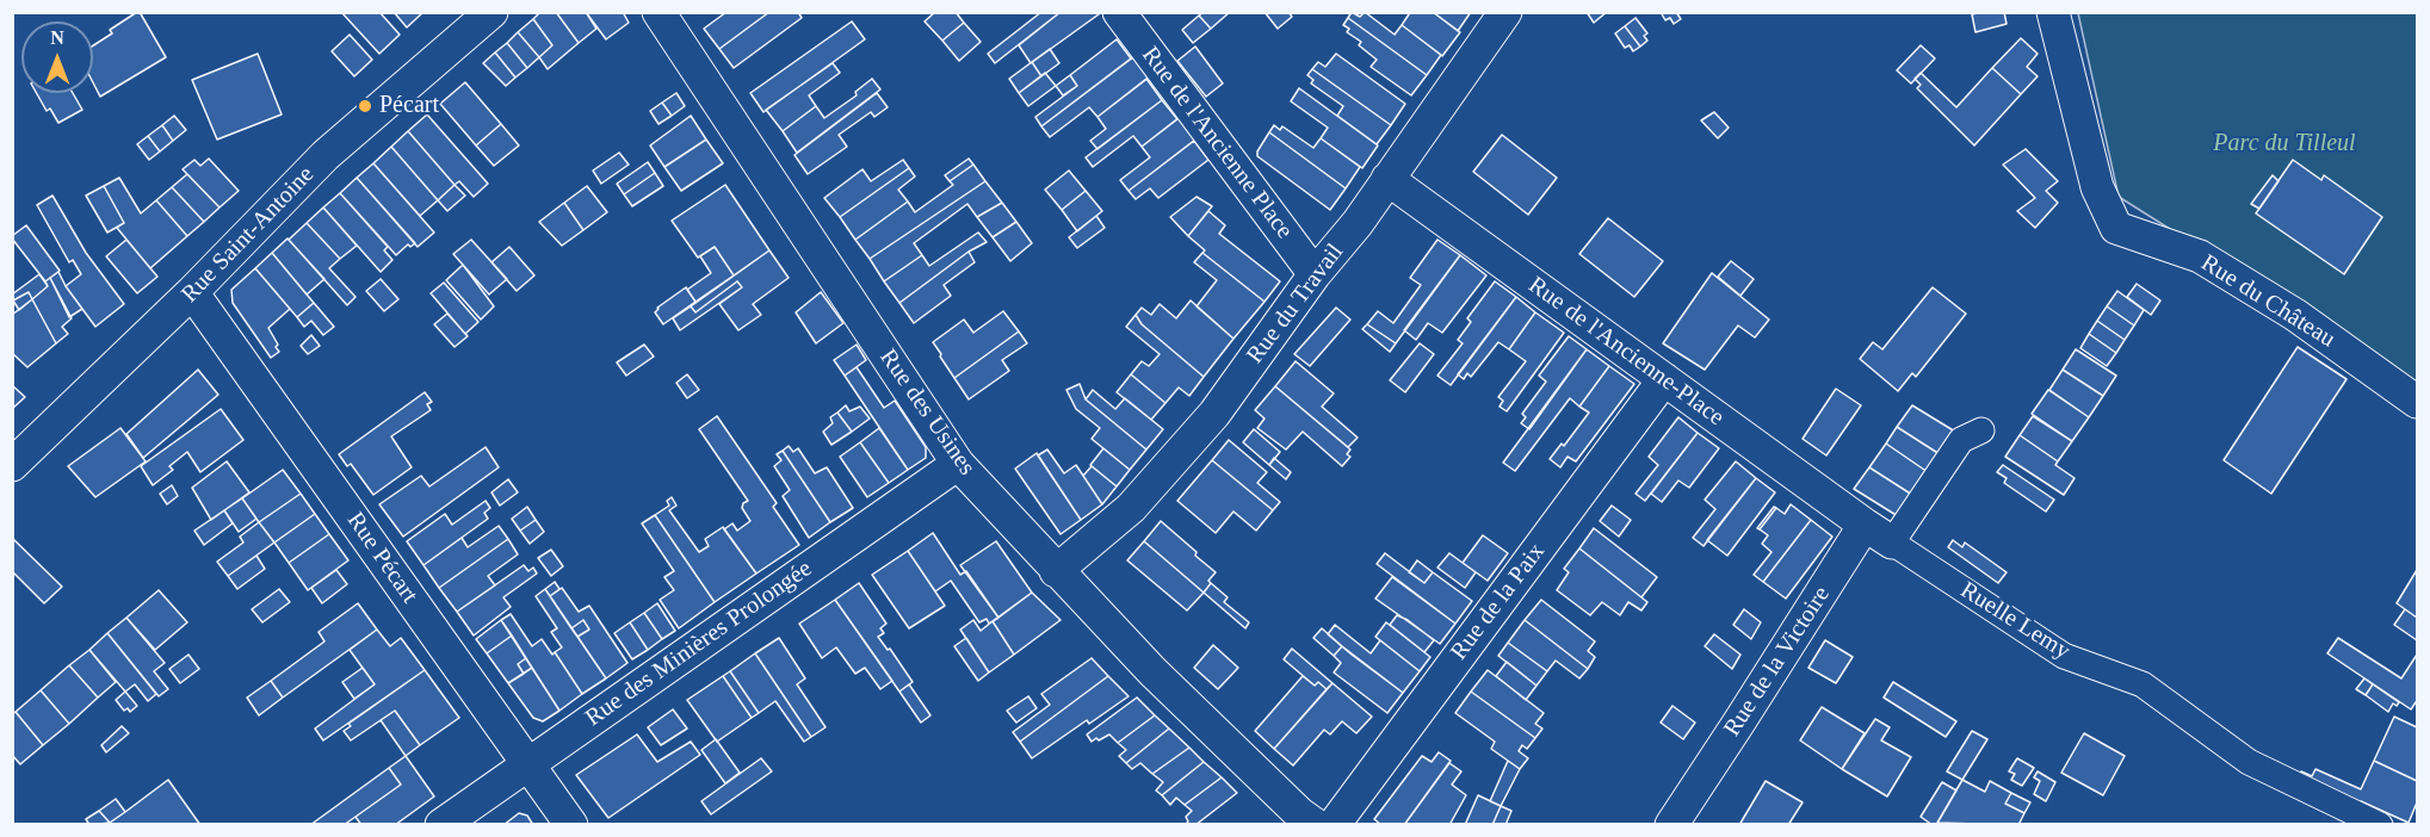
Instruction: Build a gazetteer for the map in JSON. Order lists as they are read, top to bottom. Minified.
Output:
{"streets":{"street":["Rue de l'Ancienne Place","Rue Saint-Antoine","Rue du Château","Rue du Travail","Rue de l'Ancienne-Place","Rue des Usines","Rue Pécart","Rue de la Paix","Ruelle Lemy","Rue des Minières Prolongée","Rue de la Victoire"]},"crossings":[["Rue de l'Ancienne Place","Rue du Travail"],["Rue Saint-Antoine","Rue Pécart"],["Rue du Travail","Rue de l'Ancienne-Place"],["Rue du Travail","Rue des Usines"],["Rue de l'Ancienne-Place","Rue de la Paix"],["Rue de l'Ancienne-Place","Rue de la Victoire"],["Rue des Usines","Rue des Minières Prolongée"],["Rue Pécart","Rue des Minières Prolongée"]],"parks":["Parc du Tilleul"],"places":["Pécart"],"north":"top"}
